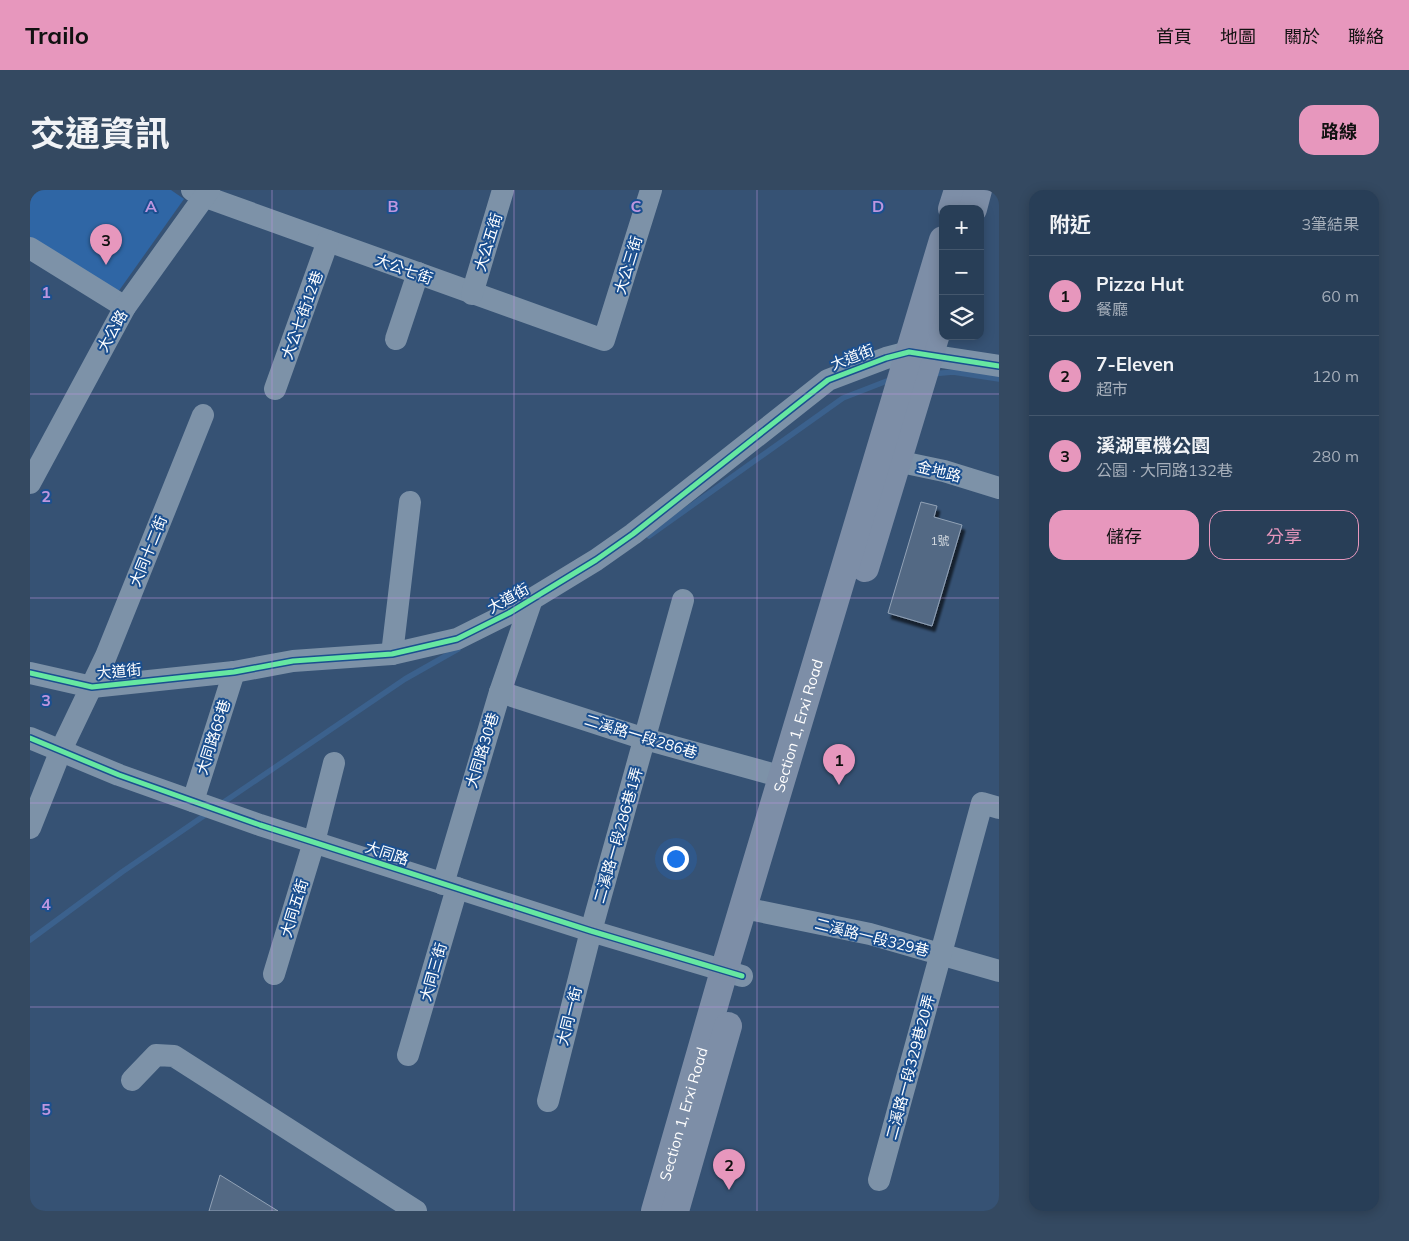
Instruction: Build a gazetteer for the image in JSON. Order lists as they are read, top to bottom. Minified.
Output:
{"streets":{"main road":["Section 1, Erxi Road"],"street":["大公五街","大公三街","大公七街","大公七街12巷","大公路","大道街","金地路","大同十二街","二溪路一段286巷","大同路68巷","大同路30巷","二溪路一段286巷1弄","大同路","大同五街","二溪路一段329巷","大同三街","大同一街","二溪路一段329巷20弄"]},"crossings":[["大公五街","大公七街"],["大公三街","大公七街"],["大公七街","大公七街12巷"],["大公七街","大公路"],["大道街","大同十二街"],["大道街","Section 1, Erxi Road"],["大道街","大同路68巷"],["大道街","大同路30巷"],["金地路","Section 1, Erxi Road"],["大同十二街","大同路"],["Section 1, Erxi Road","二溪路一段286巷"],["Section 1, Erxi Road","大同路"],["Section 1, Erxi Road","二溪路一段329巷"],["二溪路一段286巷","大同路30巷"],["二溪路一段286巷","二溪路一段286巷1弄"],["大同路68巷","大同路"],["大同路30巷","大同路"],["大同路30巷","大同三街"],["二溪路一段286巷1弄","大同路"],["二溪路一段286巷1弄","大同一街"],["大同路","大同五街"],["大同路","大同三街"],["大同路","大同一街"],["二溪路一段329巷","二溪路一段329巷20弄"]],"house_numbers":["1號"],"page":{"header":"Trailo","nav":["首頁","地圖","關於","聯絡"],"title":"交通資訊","buttons":["路線",["儲存","分享"]],"heading":["附近","3筆結果"],"map_buttons":["+","−"],"pins":["3","1","2"],"list":[{"mark":"1","name":"Pizza Hut","note":"餐廳","value":"60 m"},{"mark":"2","name":"7-Eleven","note":"超市","value":"120 m"},{"mark":"3","name":"溪湖軍機公園","note":"公園 · 大同路132巷","value":"280 m"}]},"grid":{"columns":["A","B","C","D"],"rows":["1","2","3","4","5"]}}
